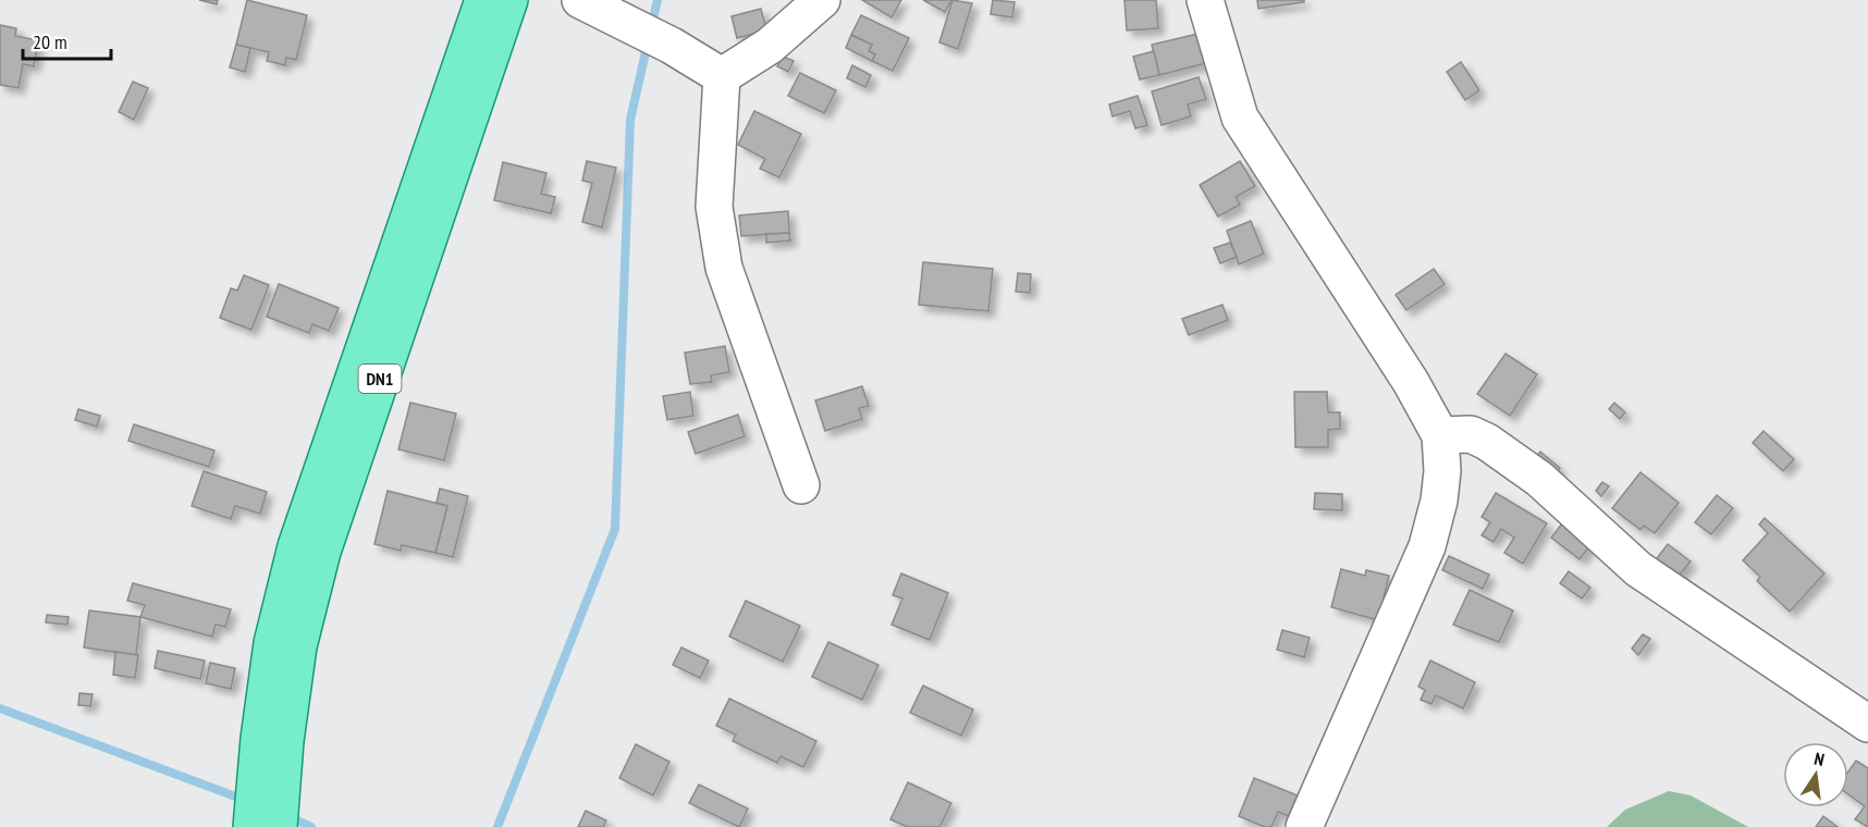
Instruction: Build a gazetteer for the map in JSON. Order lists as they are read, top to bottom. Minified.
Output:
{"streets":{"main road":["DN1"]},"scale_bar":"20 m","north":"top"}
